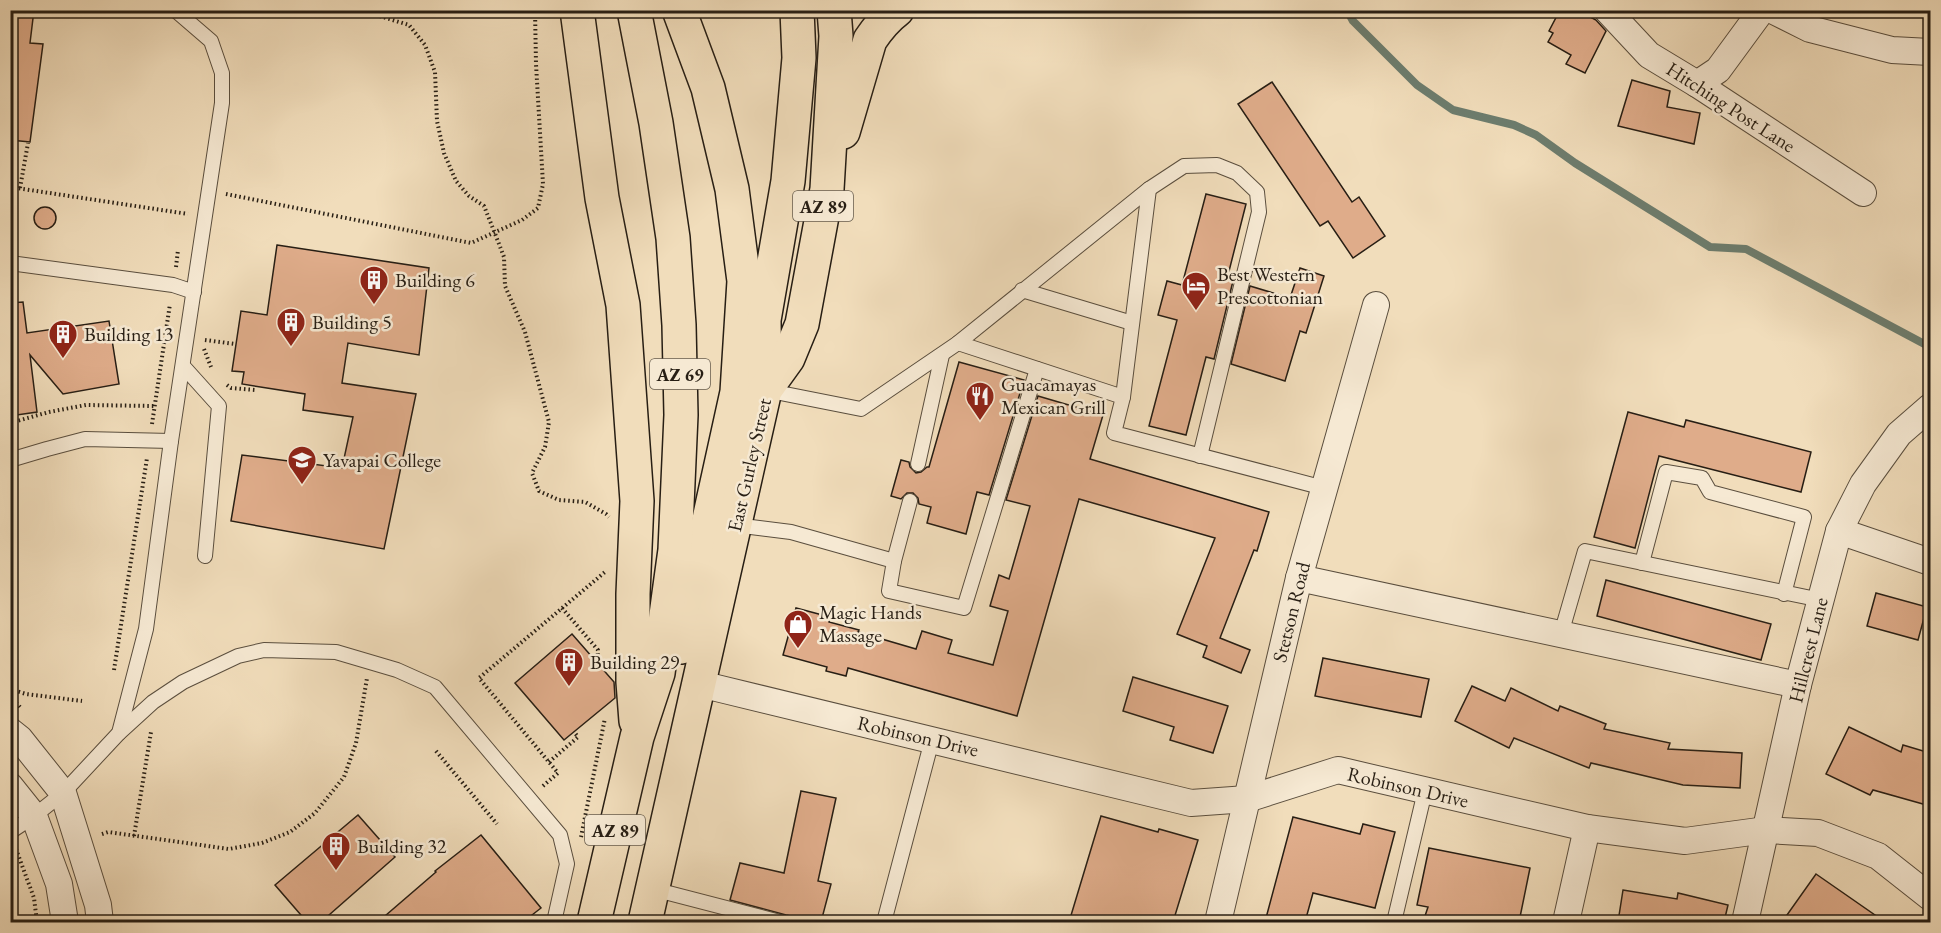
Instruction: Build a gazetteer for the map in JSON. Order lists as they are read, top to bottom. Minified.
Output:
{"streets":{"main road":["AZ 89","AZ 69","East Gurley Street"],"street":["Hitching Post Lane","Stetson Road","Hillcrest Lane","Robinson Drive"]},"crossings":[["AZ 89","AZ 69"],["East Gurley Street","Robinson Drive"],["Stetson Road","Robinson Drive"],["Hillcrest Lane","Robinson Drive"]],"places":{"building":["Building 6","Building 5","Building 13","Building 29","Building 32"],"hotel":["Best Western Prescottonian"],"restaurant":["Guacamayas Mexican Grill"],"school or university":["Yavapai College"],"shop":["Magic Hands Massage"]}}
